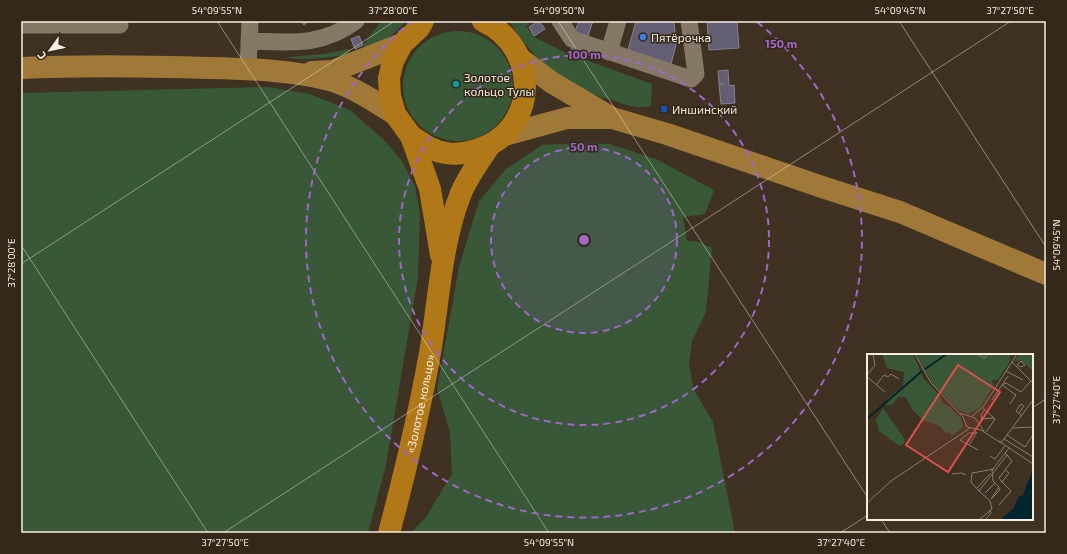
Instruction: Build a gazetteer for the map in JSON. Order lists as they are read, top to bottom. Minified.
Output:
{"streets":{"highway":["«Золотое кольцо»"]},"places":{"other":["Пятёрочка","Золотое кольцо Тулы"],"transit":["Иншинский"]},"north":"bottom left","coordinates":["54°09'55\"N","37°28'00\"E","54°09'50\"N","54°09'45\"N","37°27'50\"E","37°27'40\"E"],"rings":["150 m","100 m","50 m"]}
